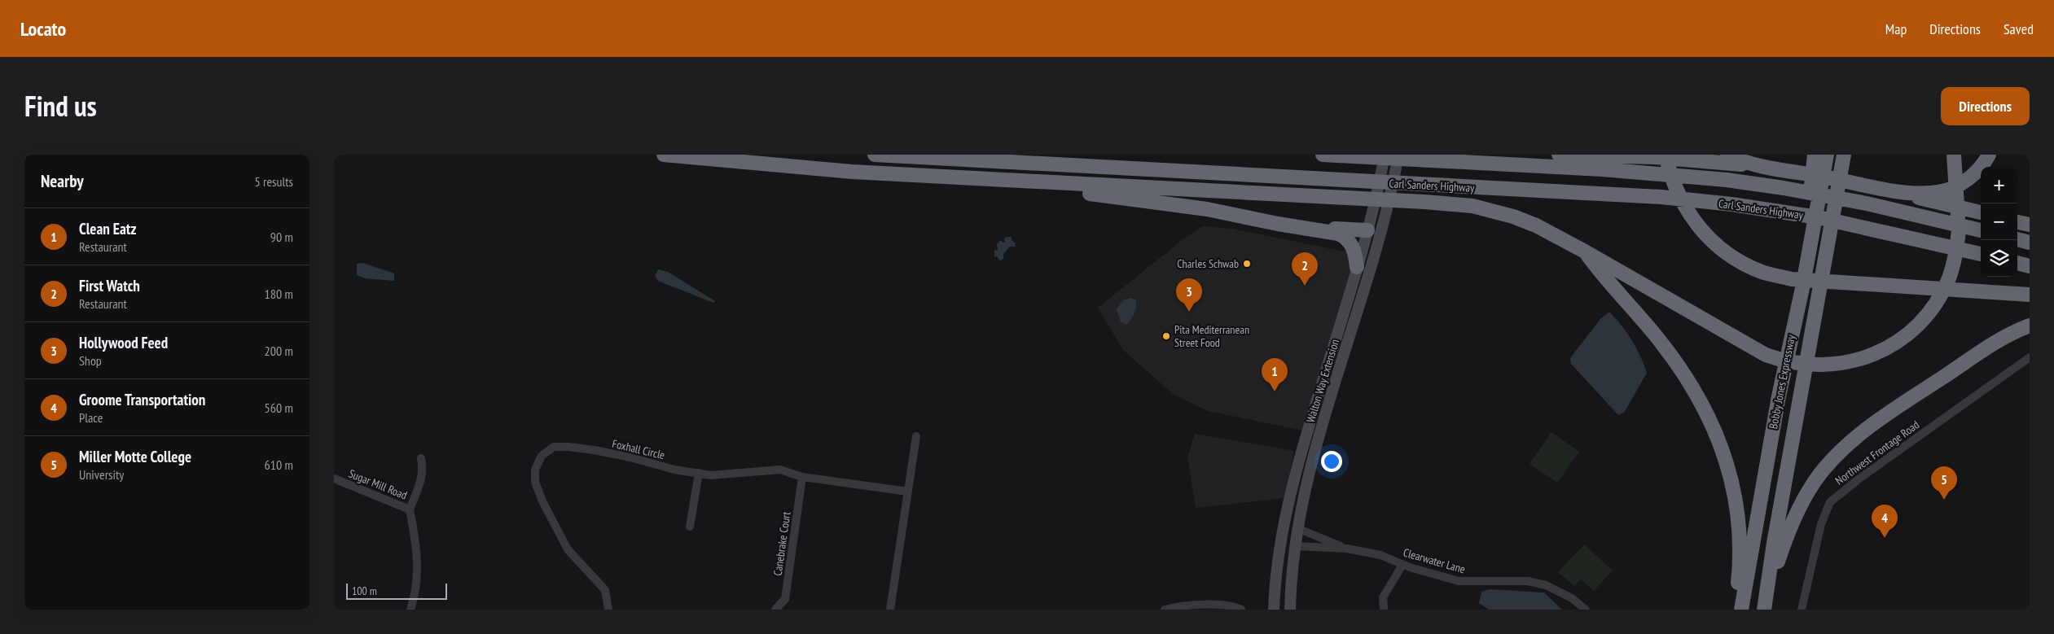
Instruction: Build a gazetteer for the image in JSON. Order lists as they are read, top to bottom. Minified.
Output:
{"streets":{"highway":["Carl Sanders Highway","Bobby Jones Expressway"],"main road":["Walton Way Extension"],"street":["Foxhall Circle","Northwest Frontage Road","Sugar Mill Road","Canebrake Court","Clearwater Lane"]},"crossings":[["Walton Way Extension","Clearwater Lane"],["Foxhall Circle","Canebrake Court"]],"places":["Charles Schwab","Pita Mediterranean Street Food"],"scale_bar":"100 m","page":{"header":"Locato","nav":["Map","Directions","Saved"],"title":"Find us","buttons":"Directions","heading":["Nearby","5 results"],"map_buttons":["+","−"],"list":[{"mark":"1","name":"Clean Eatz","note":"Restaurant","value":"90 m"},{"mark":"2","name":"First Watch","note":"Restaurant","value":"180 m"},{"mark":"3","name":"Hollywood Feed","note":"Shop","value":"200 m"},{"mark":"4","name":"Groome Transportation","note":"Place","value":"560 m"},{"mark":"5","name":"Miller Motte College","note":"University","value":"610 m"}],"pins":["2","3","1","5","4"],"scale":"100 m"}}
